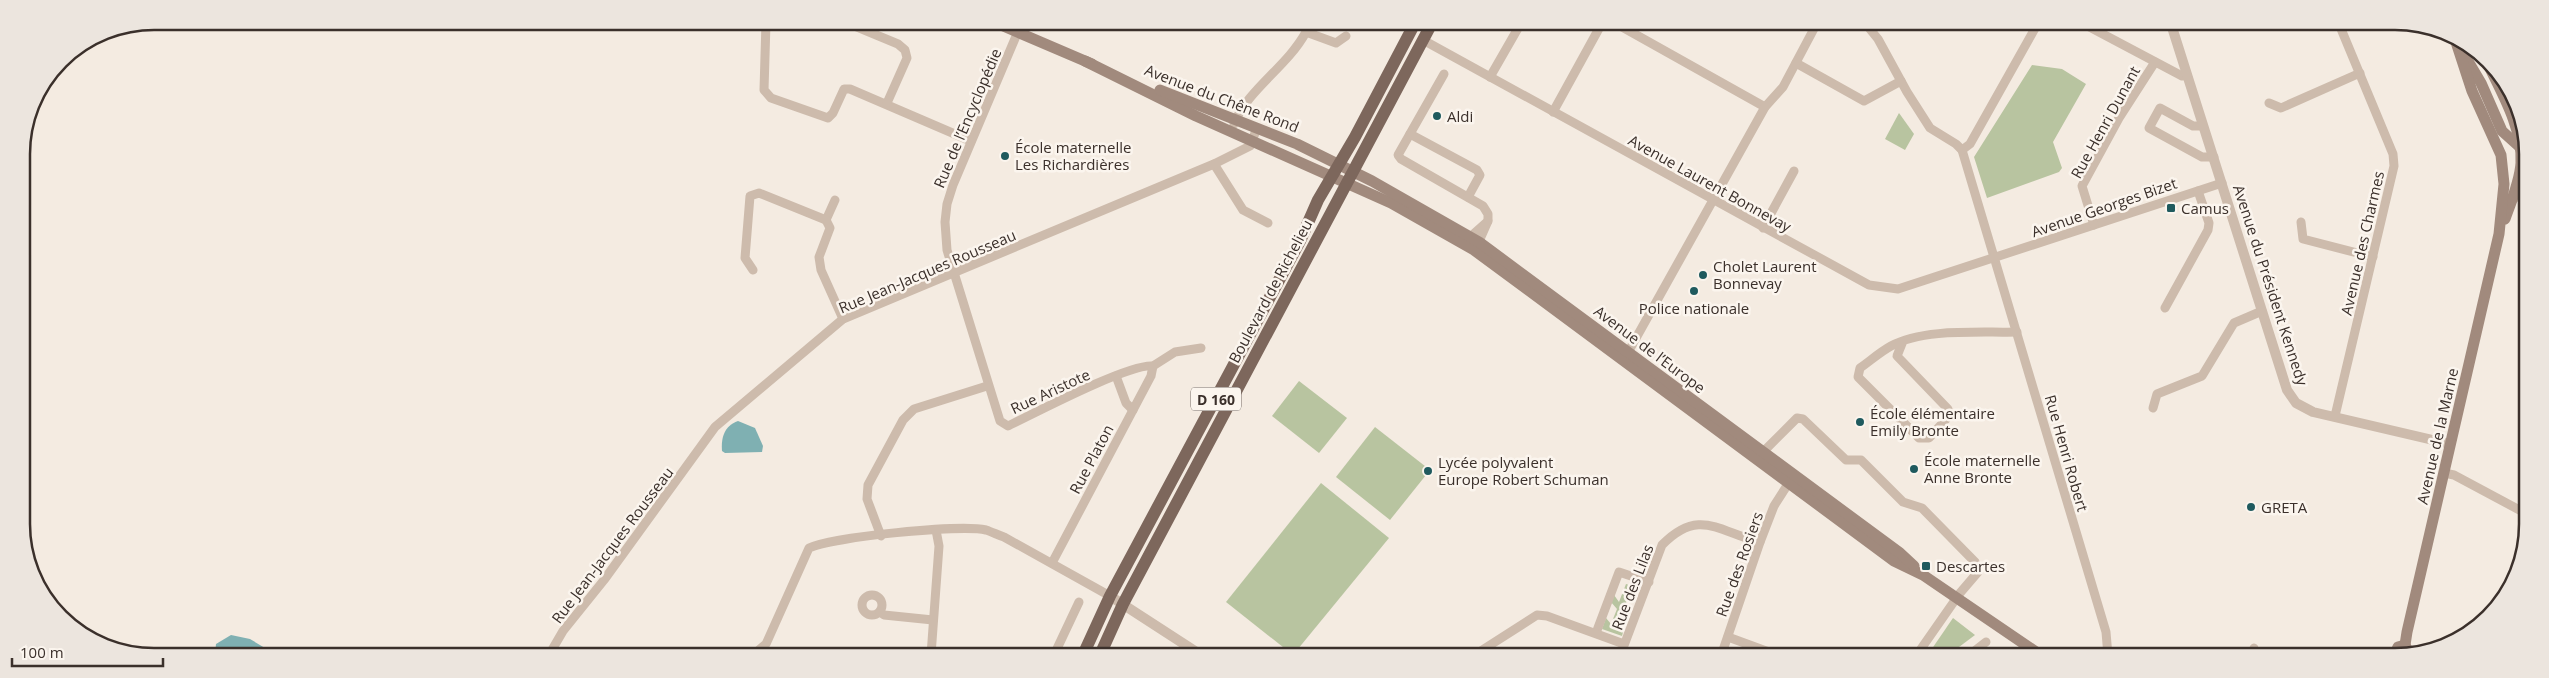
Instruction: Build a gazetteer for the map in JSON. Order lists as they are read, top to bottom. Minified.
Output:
{"streets":{"main road":["Avenue du Chêne Rond","Boulevard de Richelieu","Avenue de l’Europe","D 160","Avenue de la Marne"],"street":["Rue de l’Encyclopédie","Rue Henri Dunant","Avenue Laurent Bonnevay","Avenue Georges Bizet","Avenue des Charmes","Rue Jean-Jacques Rousseau","Avenue du Président Kennedy","Rue Aristote","Rue Henri Robert","Rue Platon","Rue des Rosiers","Rue des Lilas"]},"crossings":[["Avenue du Chêne Rond","Rue Jean-Jacques Rousseau"],["Avenue du Chêne Rond","Boulevard de Richelieu"],["Avenue du Chêne Rond","Avenue de l’Europe"],["Avenue du Chêne Rond","D 160"],["Rue de l’Encyclopédie","Rue Jean-Jacques Rousseau"],["Rue de l’Encyclopédie","Rue Aristote"],["Rue Henri Dunant","Avenue Georges Bizet"],["Avenue Laurent Bonnevay","Avenue Georges Bizet"],["Avenue Laurent Bonnevay","Boulevard de Richelieu"],["Avenue Laurent Bonnevay","D 160"],["Avenue Laurent Bonnevay","Rue Henri Robert"],["Avenue Georges Bizet","Avenue du Président Kennedy"],["Avenue Georges Bizet","Rue Henri Robert"],["Avenue des Charmes","Avenue du Président Kennedy"],["Rue Jean-Jacques Rousseau","Rue Aristote"],["Avenue du Président Kennedy","Avenue de la Marne"],["Boulevard de Richelieu","Avenue de l’Europe"],["Boulevard de Richelieu","D 160"],["Avenue de l’Europe","D 160"],["Avenue de l’Europe","Rue des Rosiers"],["Rue Aristote","Rue Platon"],["Rue des Rosiers","Rue des Lilas"]],"places":{"other":["Aldi","École maternelle Les Richardières","Cholet Laurent Bonnevay","Police nationale","École élémentaire Emily Bronte","École maternelle Anne Bronte","Lycée polyvalent Europe Robert Schuman","GRETA"],"transit":["Camus","Descartes"]},"scale_bar":"100 m"}
